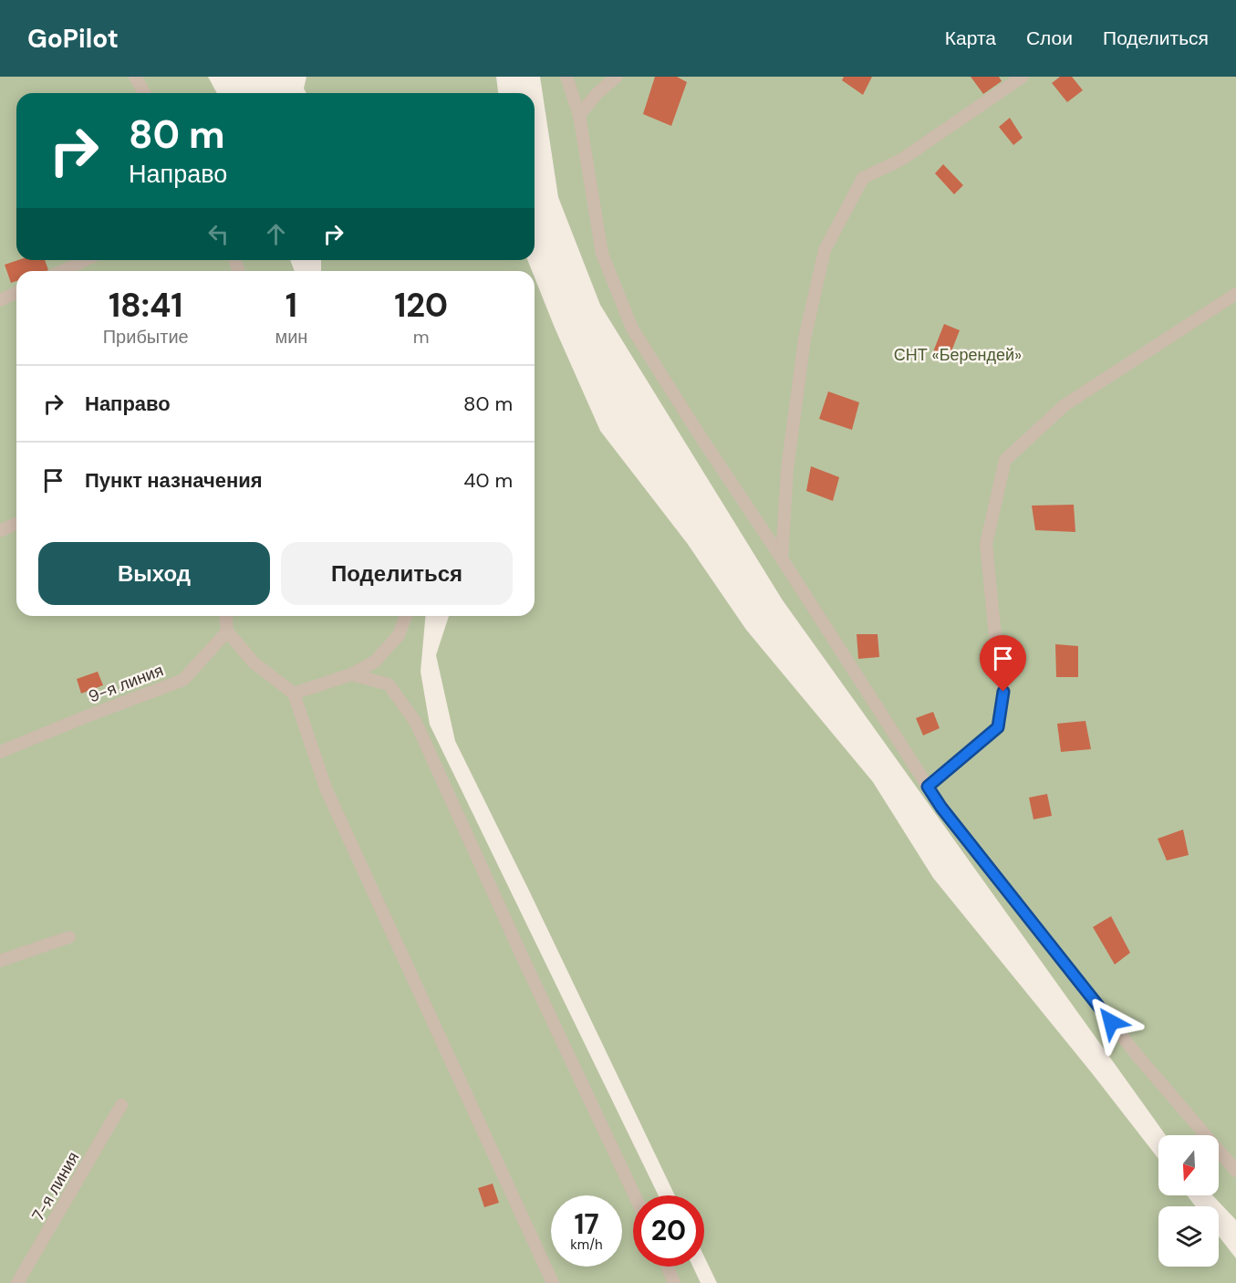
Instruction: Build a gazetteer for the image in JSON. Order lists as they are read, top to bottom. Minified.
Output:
{"streets":{"lane":["9-я линия","7-я линия"]},"parks":["СНТ «Берендей»"],"north":"bottom","page":{"header":"GoPilot","nav":["Карта","Слои","Поделиться"],"turn":["80 m","Направо"],"eta":["18:41","Прибытие","1","мин","120","m"],"list":[{"name":"Направо","value":"80 m"},{"name":"Пункт назначения","value":"40 m"}],"buttons":["Выход","Поделиться"],"speed":"17 km/h","limit":"20"}}
